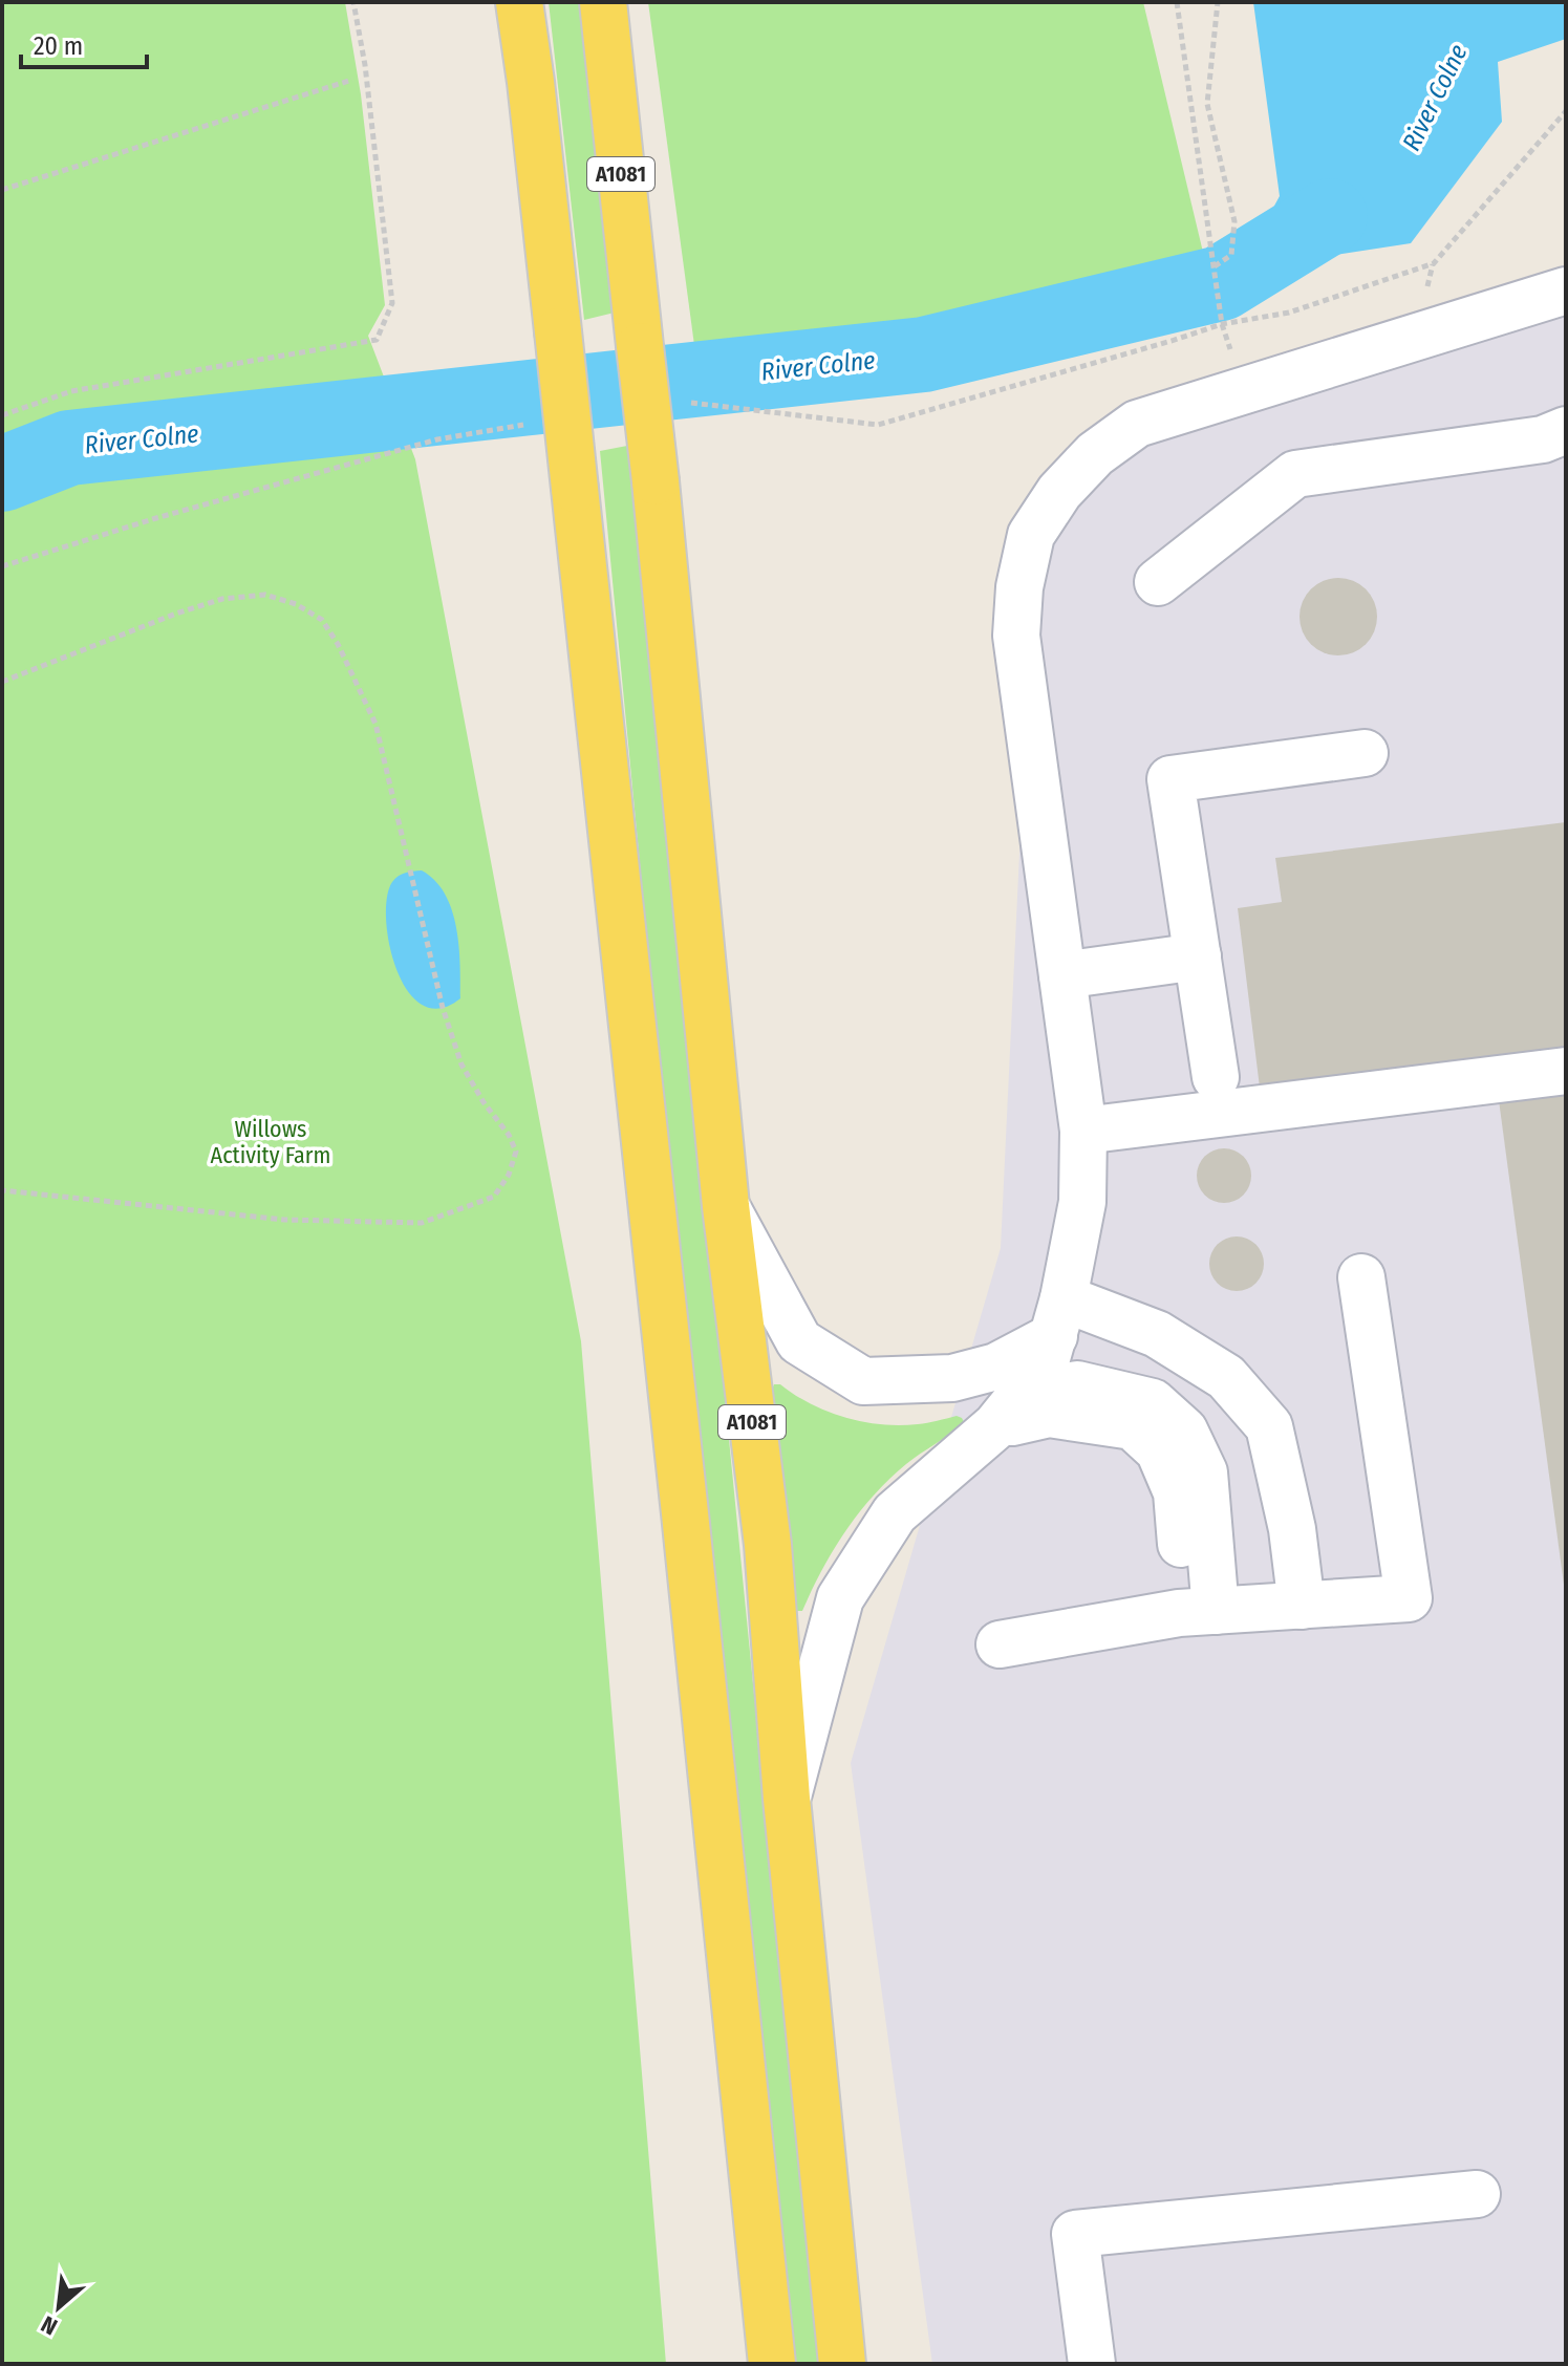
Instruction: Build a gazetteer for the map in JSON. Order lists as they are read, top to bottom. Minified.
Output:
{"streets":{"main road":["A1081"]},"water":["River Colne"],"parks":["Willows Activity Farm"],"scale_bar":"20 m","north":"bottom left"}
